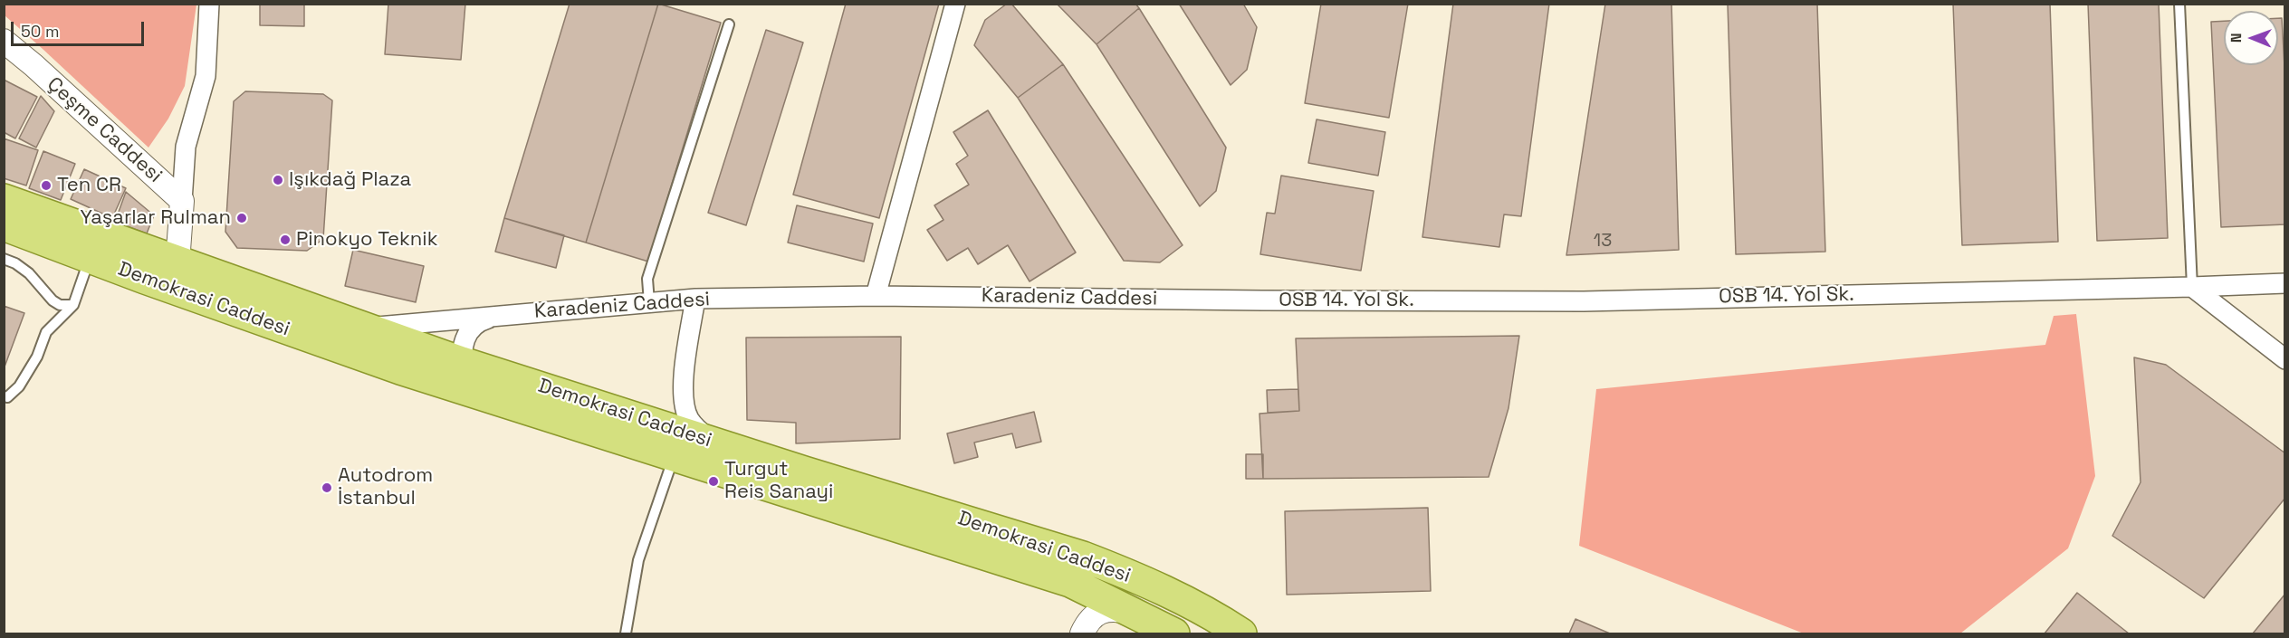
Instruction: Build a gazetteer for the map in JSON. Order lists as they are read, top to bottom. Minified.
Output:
{"streets":{"main road":["Demokrasi Caddesi"],"street":["Çeşme Caddesi","OSB 14. Yol Sk.","Karadeniz Caddesi"]},"crossings":[["OSB 14. Yol Sk.","Karadeniz Caddesi"],["Karadeniz Caddesi","Demokrasi Caddesi"]],"places":["Işıkdağ Plaza","Ten CR","Yaşarlar Rulman","Pinokyo Teknik","Turgut Reis Sanayi","Autodrom İstanbul"],"house_numbers":["13"],"scale_bar":"50 m","north":"left"}
